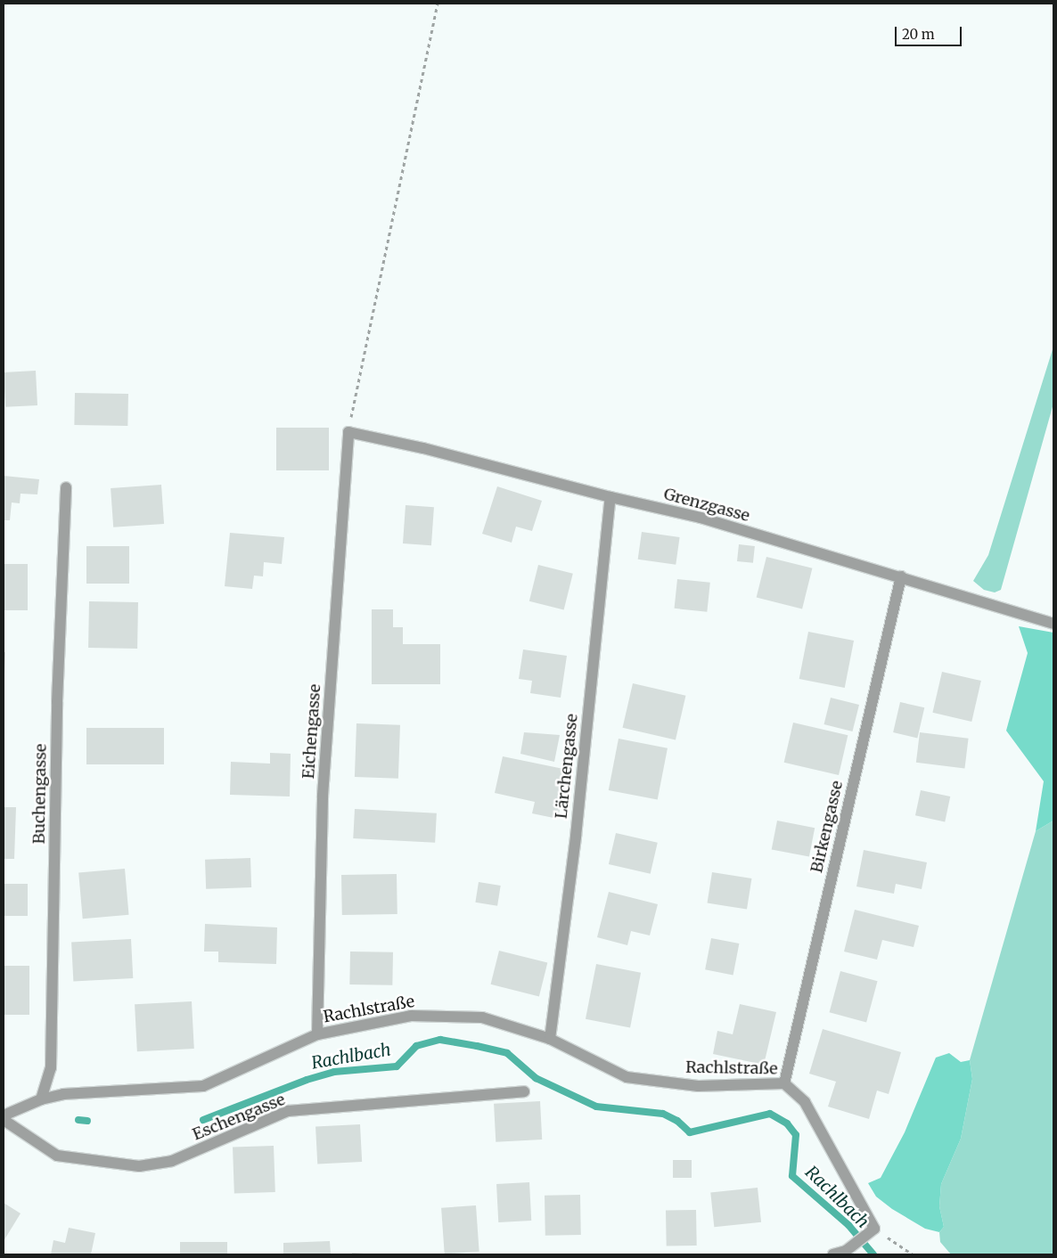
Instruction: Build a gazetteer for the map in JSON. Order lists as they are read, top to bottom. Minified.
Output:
{"streets":{"street":["Grenzgasse","Eichengasse","Lärchengasse","Buchengasse","Birkengasse","Rachlstraße","Eschengasse"]},"crossings":[["Grenzgasse","Eichengasse"],["Grenzgasse","Lärchengasse"],["Grenzgasse","Birkengasse"],["Eichengasse","Rachlstraße"],["Lärchengasse","Rachlstraße"],["Buchengasse","Rachlstraße"],["Birkengasse","Rachlstraße"]],"water":["Rachlbach"],"scale_bar":"20 m"}
